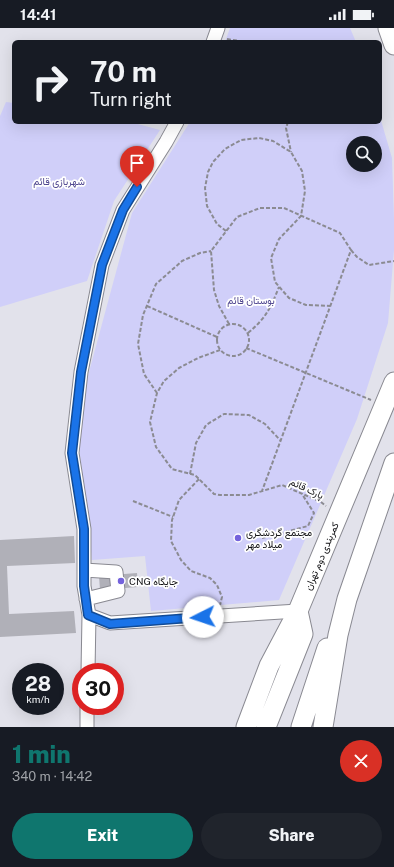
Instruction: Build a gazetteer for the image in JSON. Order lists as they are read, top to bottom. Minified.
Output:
{"streets":{"highway":["کمربندی دوم تهران"],"path":["پارک قائم"]},"crossings":[["پارک قائم","کمربندی دوم تهران"]],"parks":["شهربازی قائم","بوستان قائم"],"places":["مجتمع گردشگری میلاد مهر","CNG جایگاه"],"page":{"status":"14:41","turn":["70 m","Turn right"],"speed":"28 km/h","limit":"30","heading":["1 min","340 m · 14:42"],"buttons":["Exit","Share"]}}
